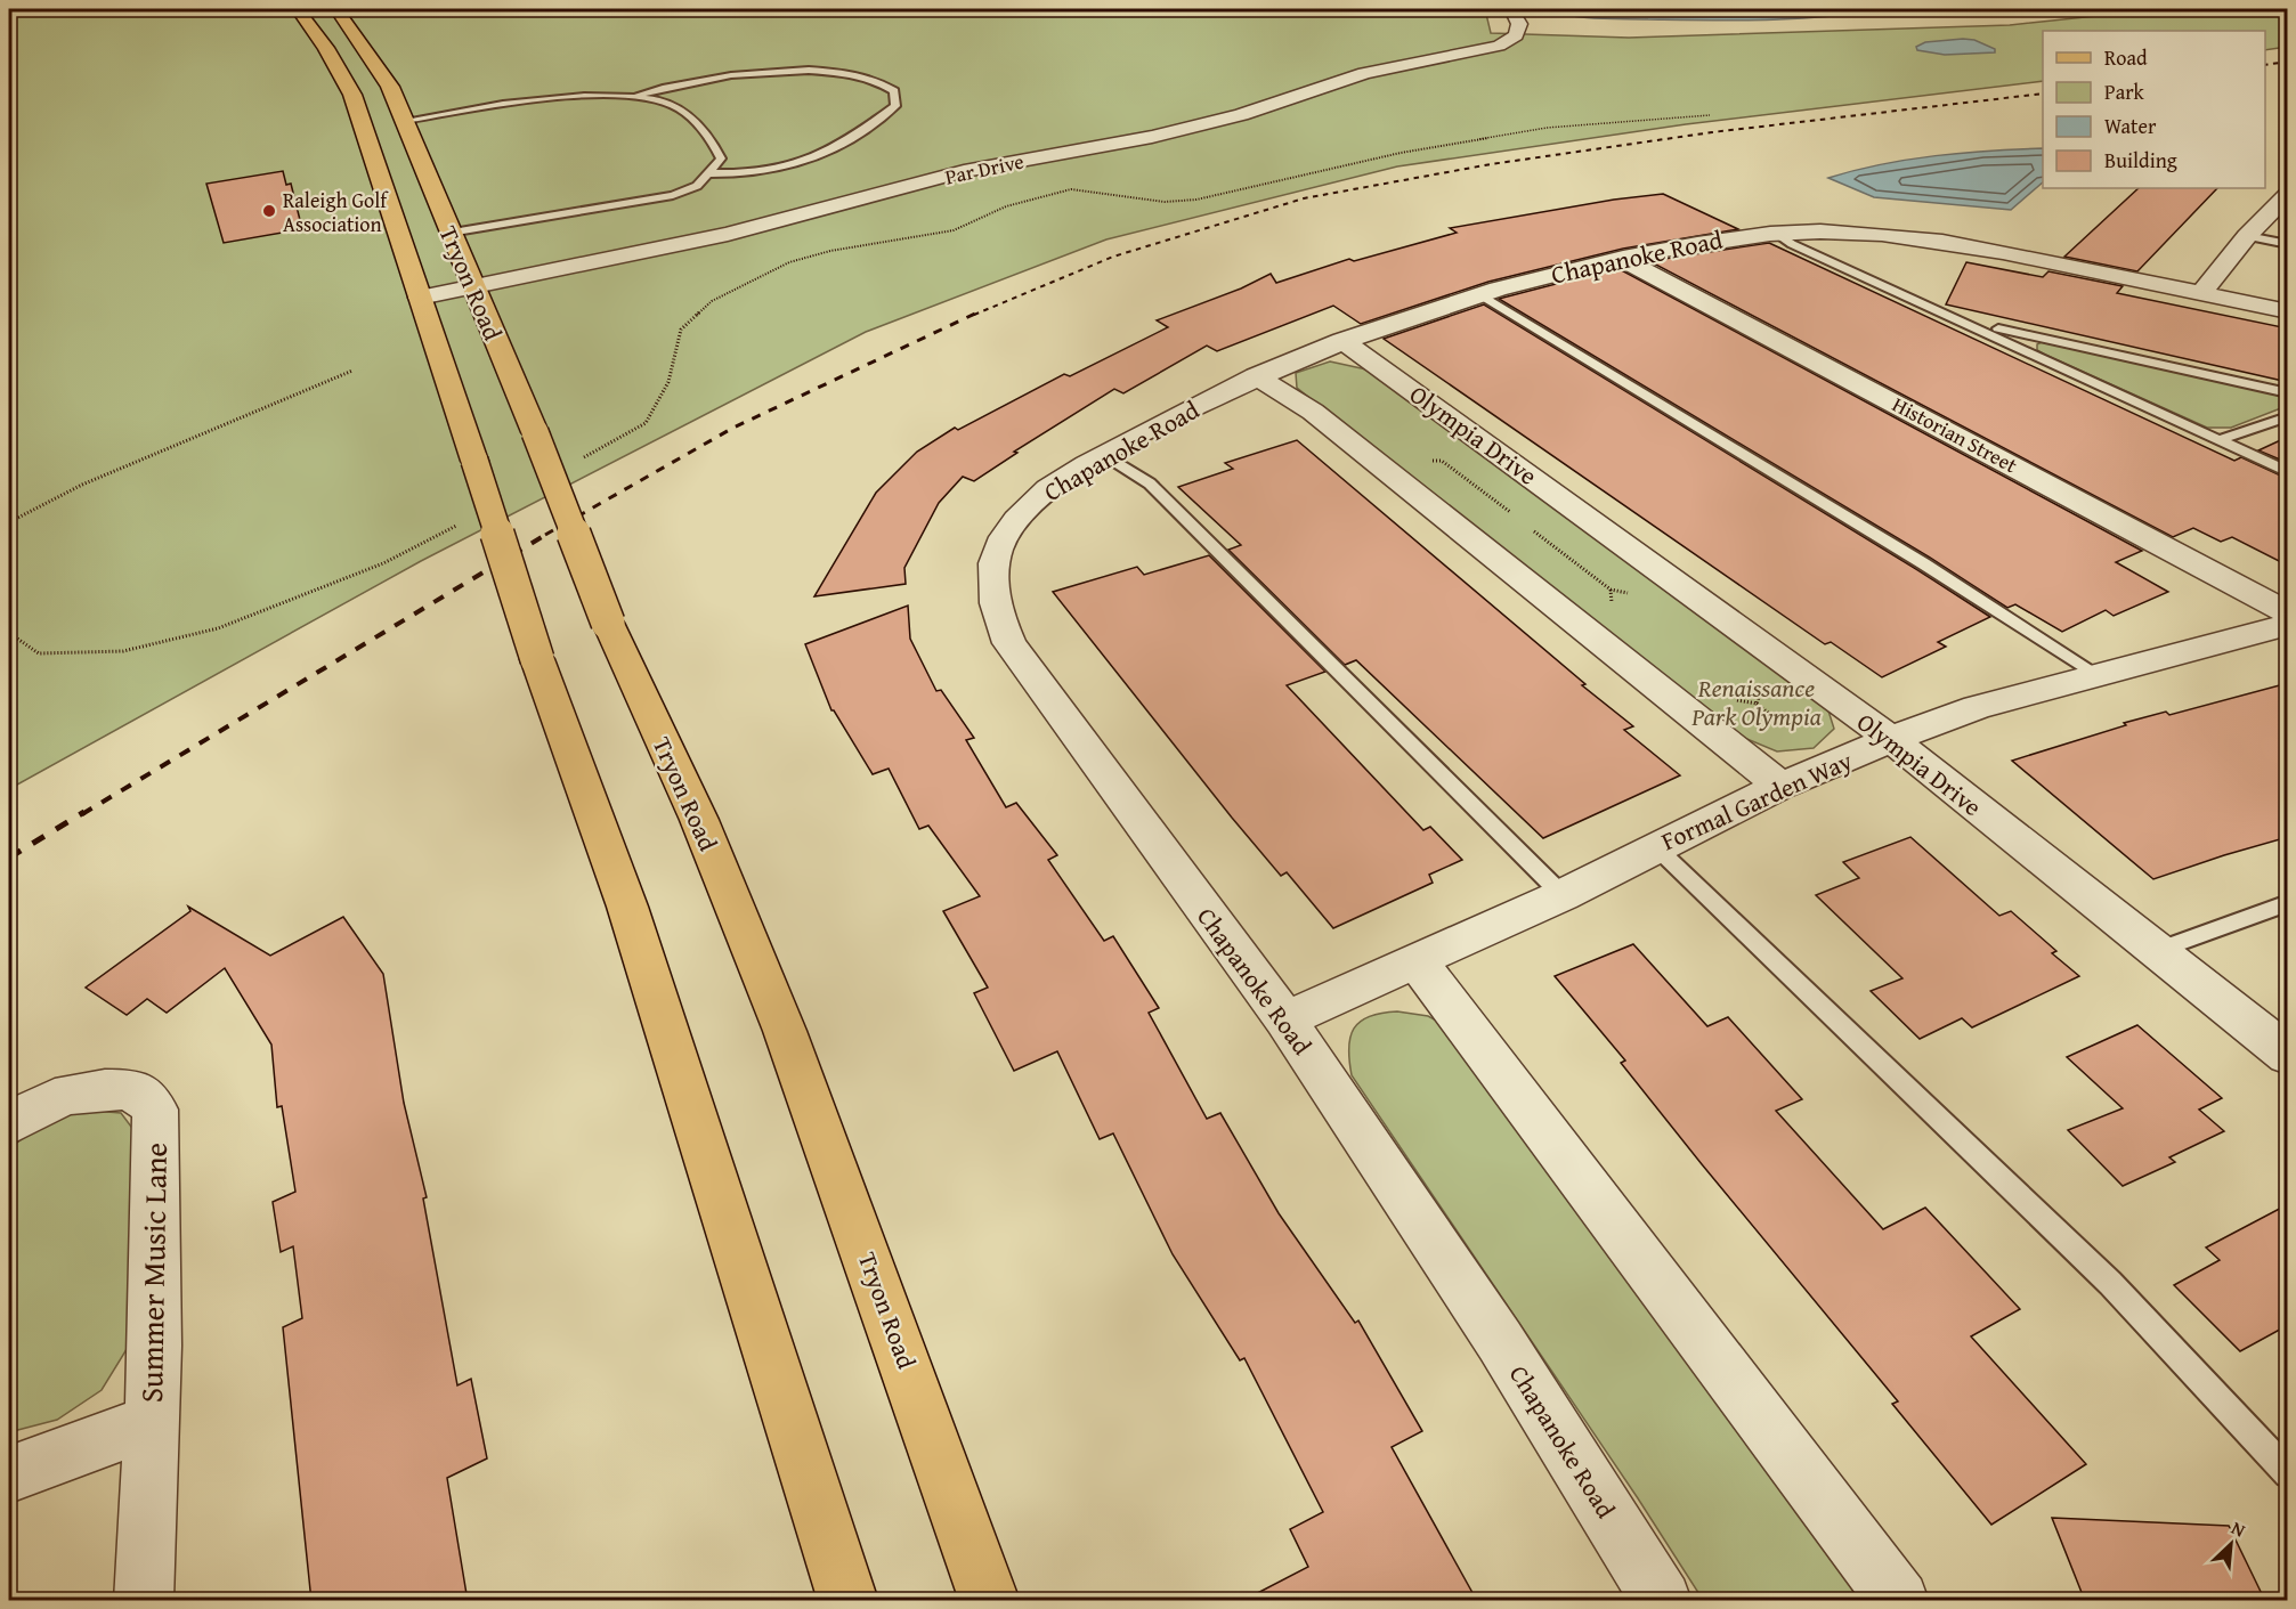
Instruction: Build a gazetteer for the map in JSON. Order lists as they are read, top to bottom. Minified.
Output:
{"streets":{"main road":["Tryon Road"],"street":["Par Drive","Chapanoke Road","Olympia Drive","Historian Street","Formal Garden Way","Summer Music Lane"]},"crossings":[["Par Drive","Tryon Road"],["Chapanoke Road","Olympia Drive"],["Chapanoke Road","Historian Street"],["Chapanoke Road","Formal Garden Way"],["Olympia Drive","Formal Garden Way"]],"parks":["Renaissance Park Olympia"],"places":["Raleigh Golf Association"],"legend":["Road","Park","Water","Building"],"north":"top right"}
